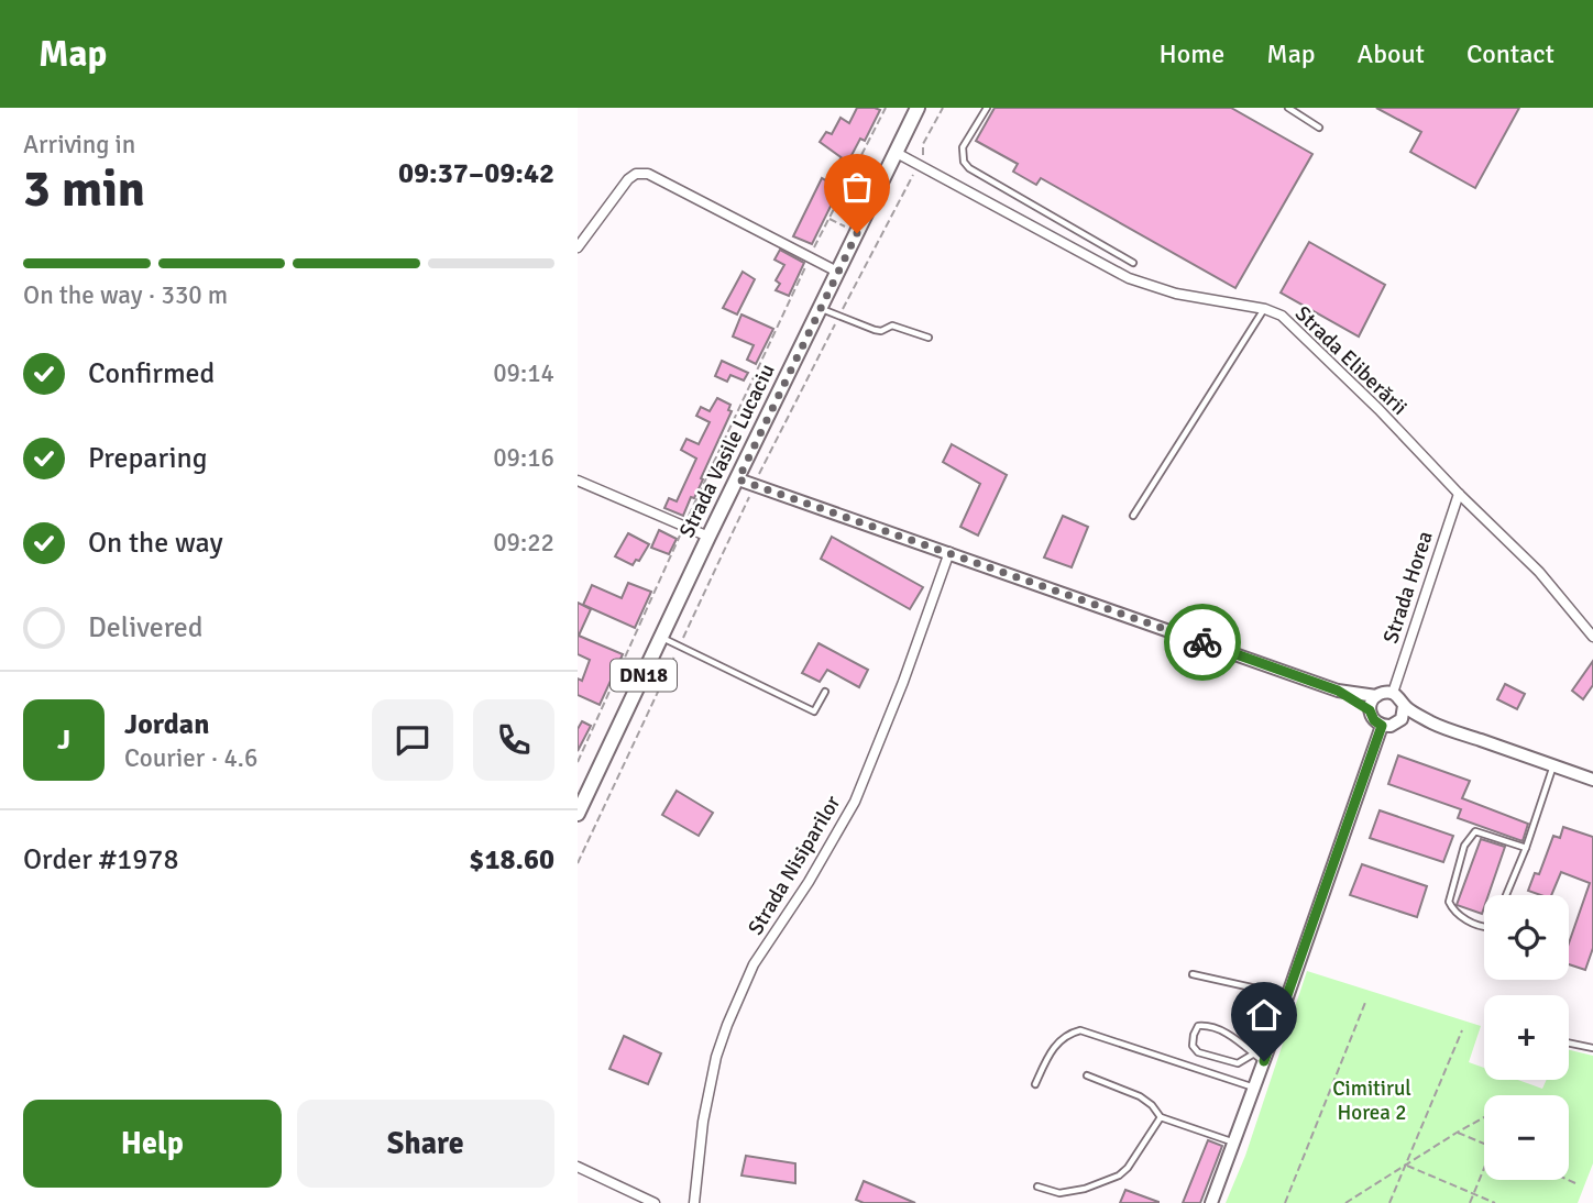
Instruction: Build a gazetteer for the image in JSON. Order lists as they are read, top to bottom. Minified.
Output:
{"streets":{"main road":["Strada Vasile Lucaciu","DN18"],"street":["Strada Eliberării","Strada Horea","Strada Nisiparilor"]},"crossings":[["Strada Eliberării","Strada Vasile Lucaciu"],["Strada Eliberării","Strada Horea"]],"parks":["Cimitirul Horea 2"],"page":{"header":"Map","nav":["Home","Map","About","Contact"],"heading":["3 min","Arriving in","09:37–09:42"],"panel":["Jordan","Courier · 4.6","Order #1978","$18.60"],"bar":"On the way · 330 m","list":[["Confirmed","09:14"],["Preparing","09:16"],["On the way","09:22"],"Delivered"],"round":"J","map_buttons":["+","−"],"buttons":["Help","Share"]}}
